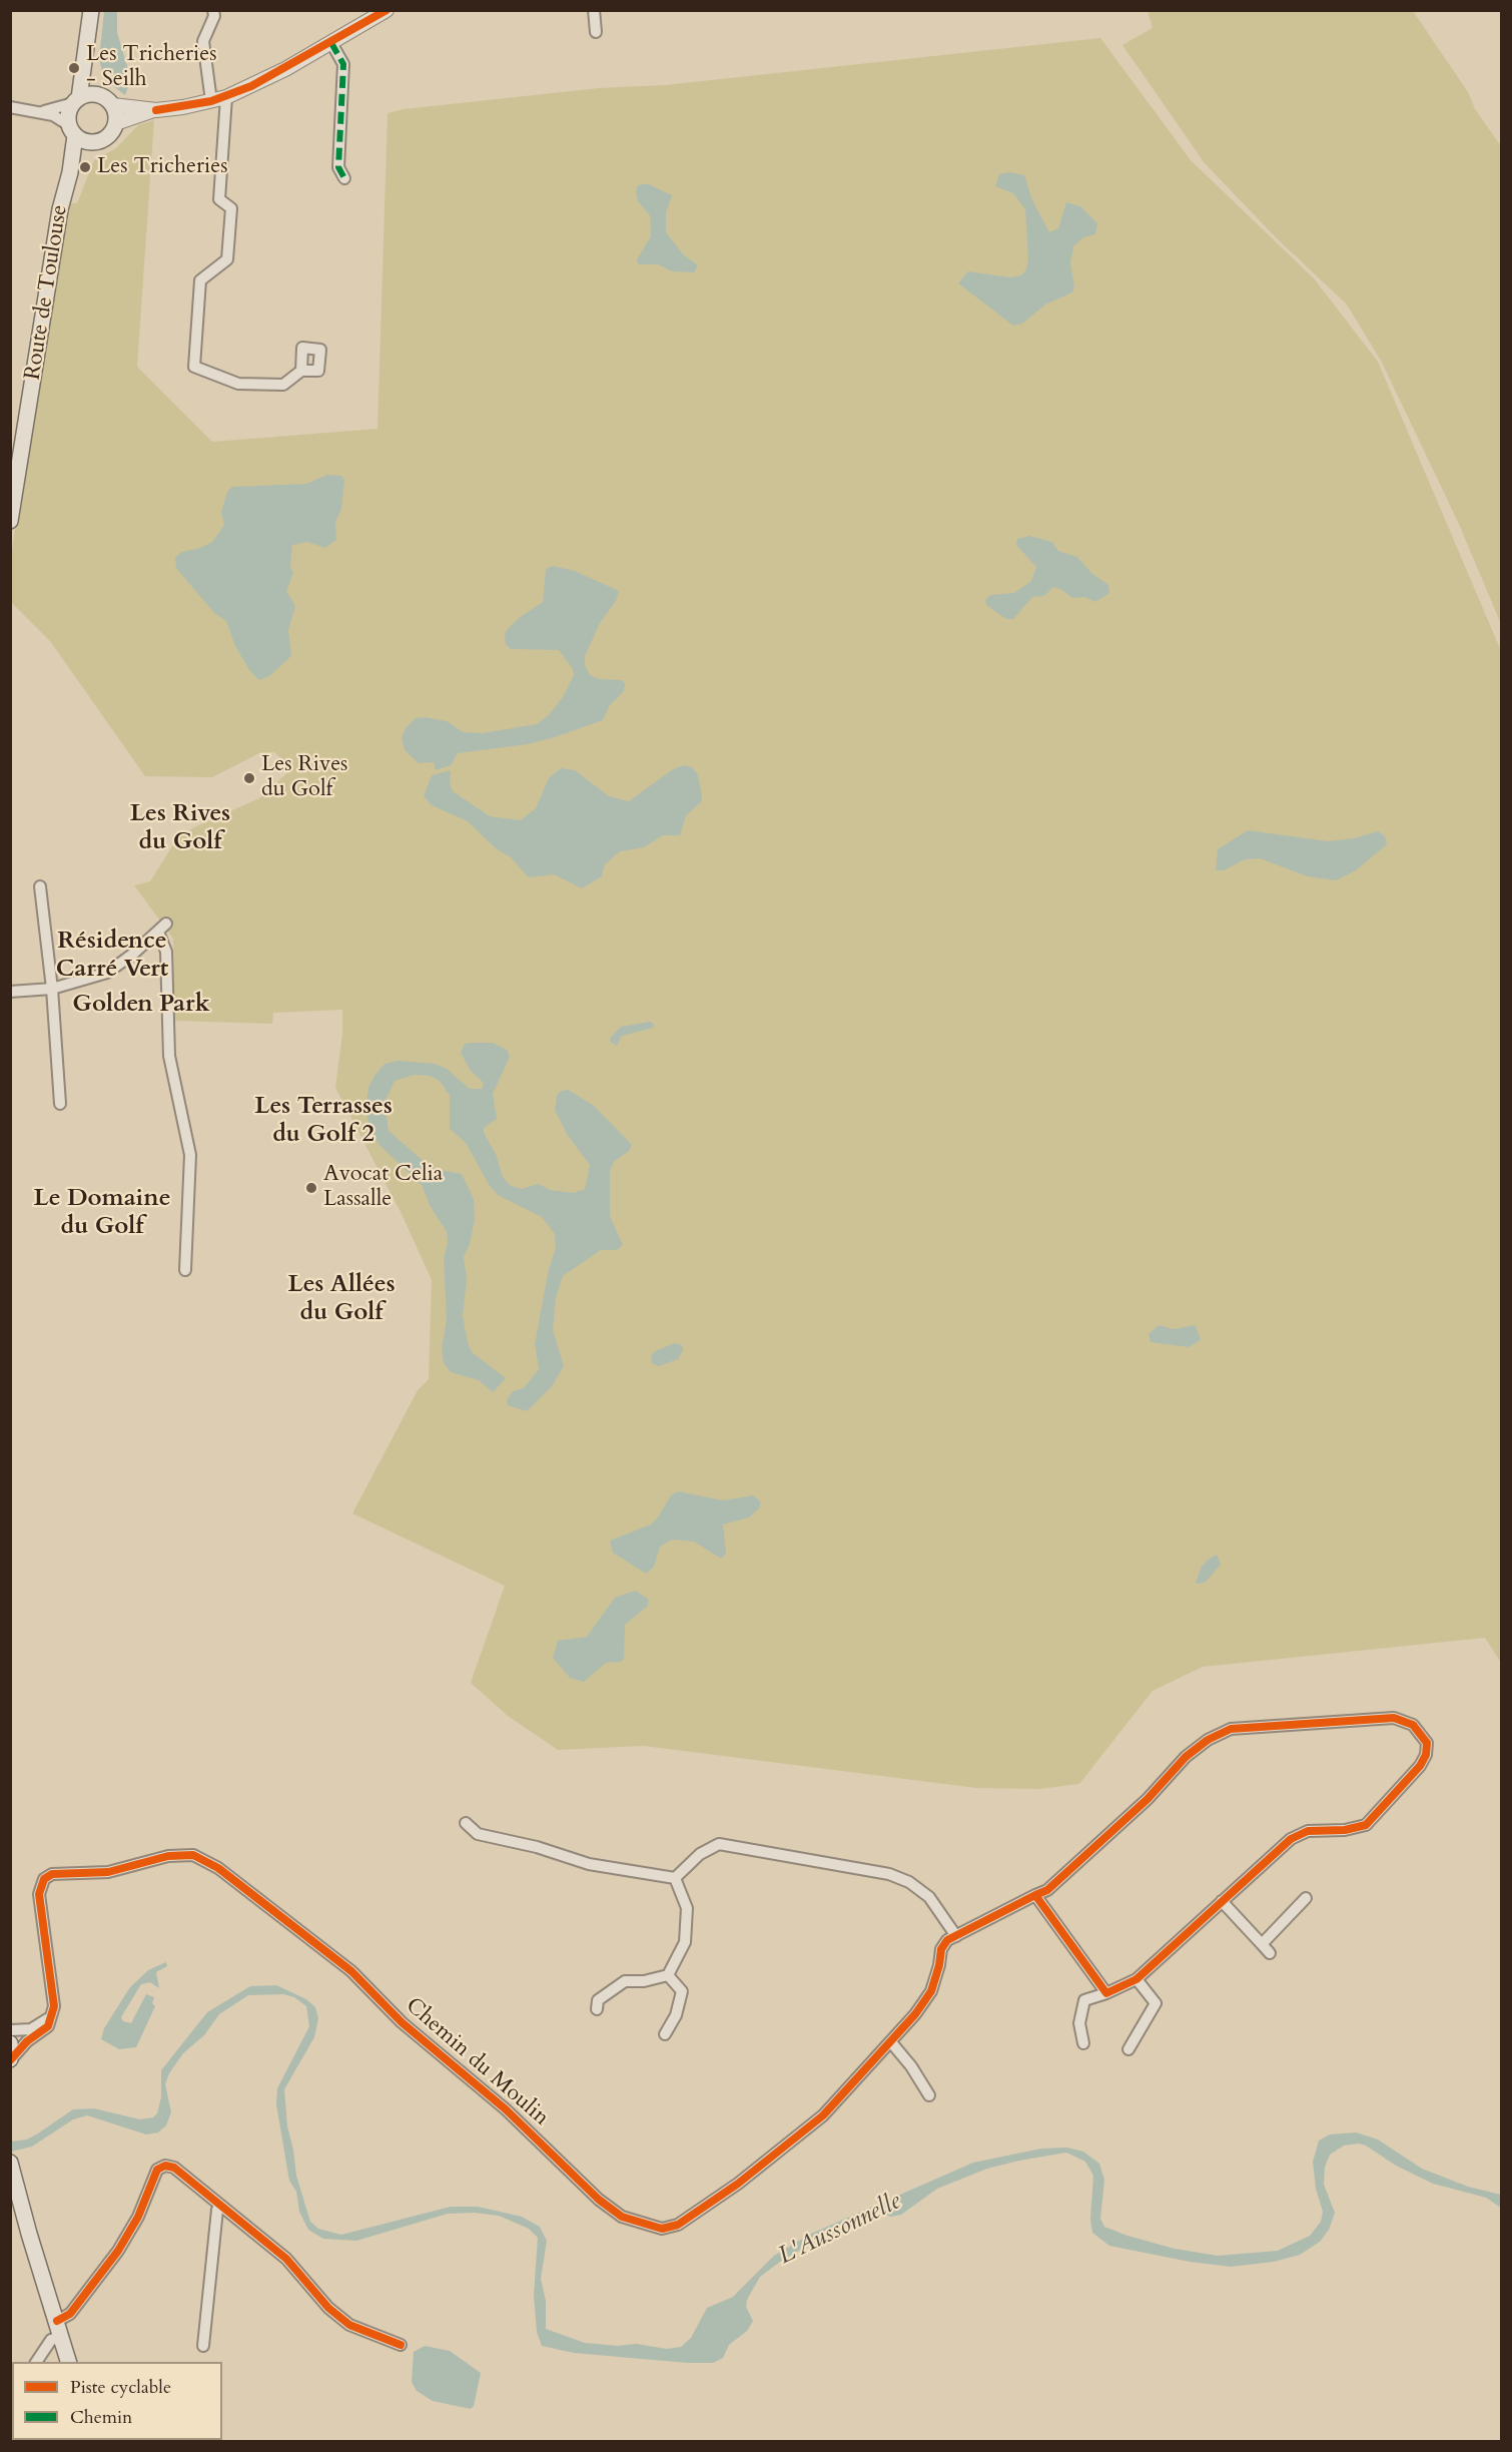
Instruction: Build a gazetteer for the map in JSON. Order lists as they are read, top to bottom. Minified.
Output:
{"streets":{"main road":["Route de Toulouse"],"street":["Chemin du Moulin"]},"districts":["Les Rives du Golf","Résidence Carré Vert","Golden Park","Les Terrasses du Golf 2","Le Domaine du Golf","Les Allées du Golf"],"water":["L'Aussonnelle"],"places":["Les Tricheries - Seilh","Les Tricheries","Les Rives du Golf","Avocat Celia Lassalle"],"legend":["Piste cyclable","Chemin"]}
